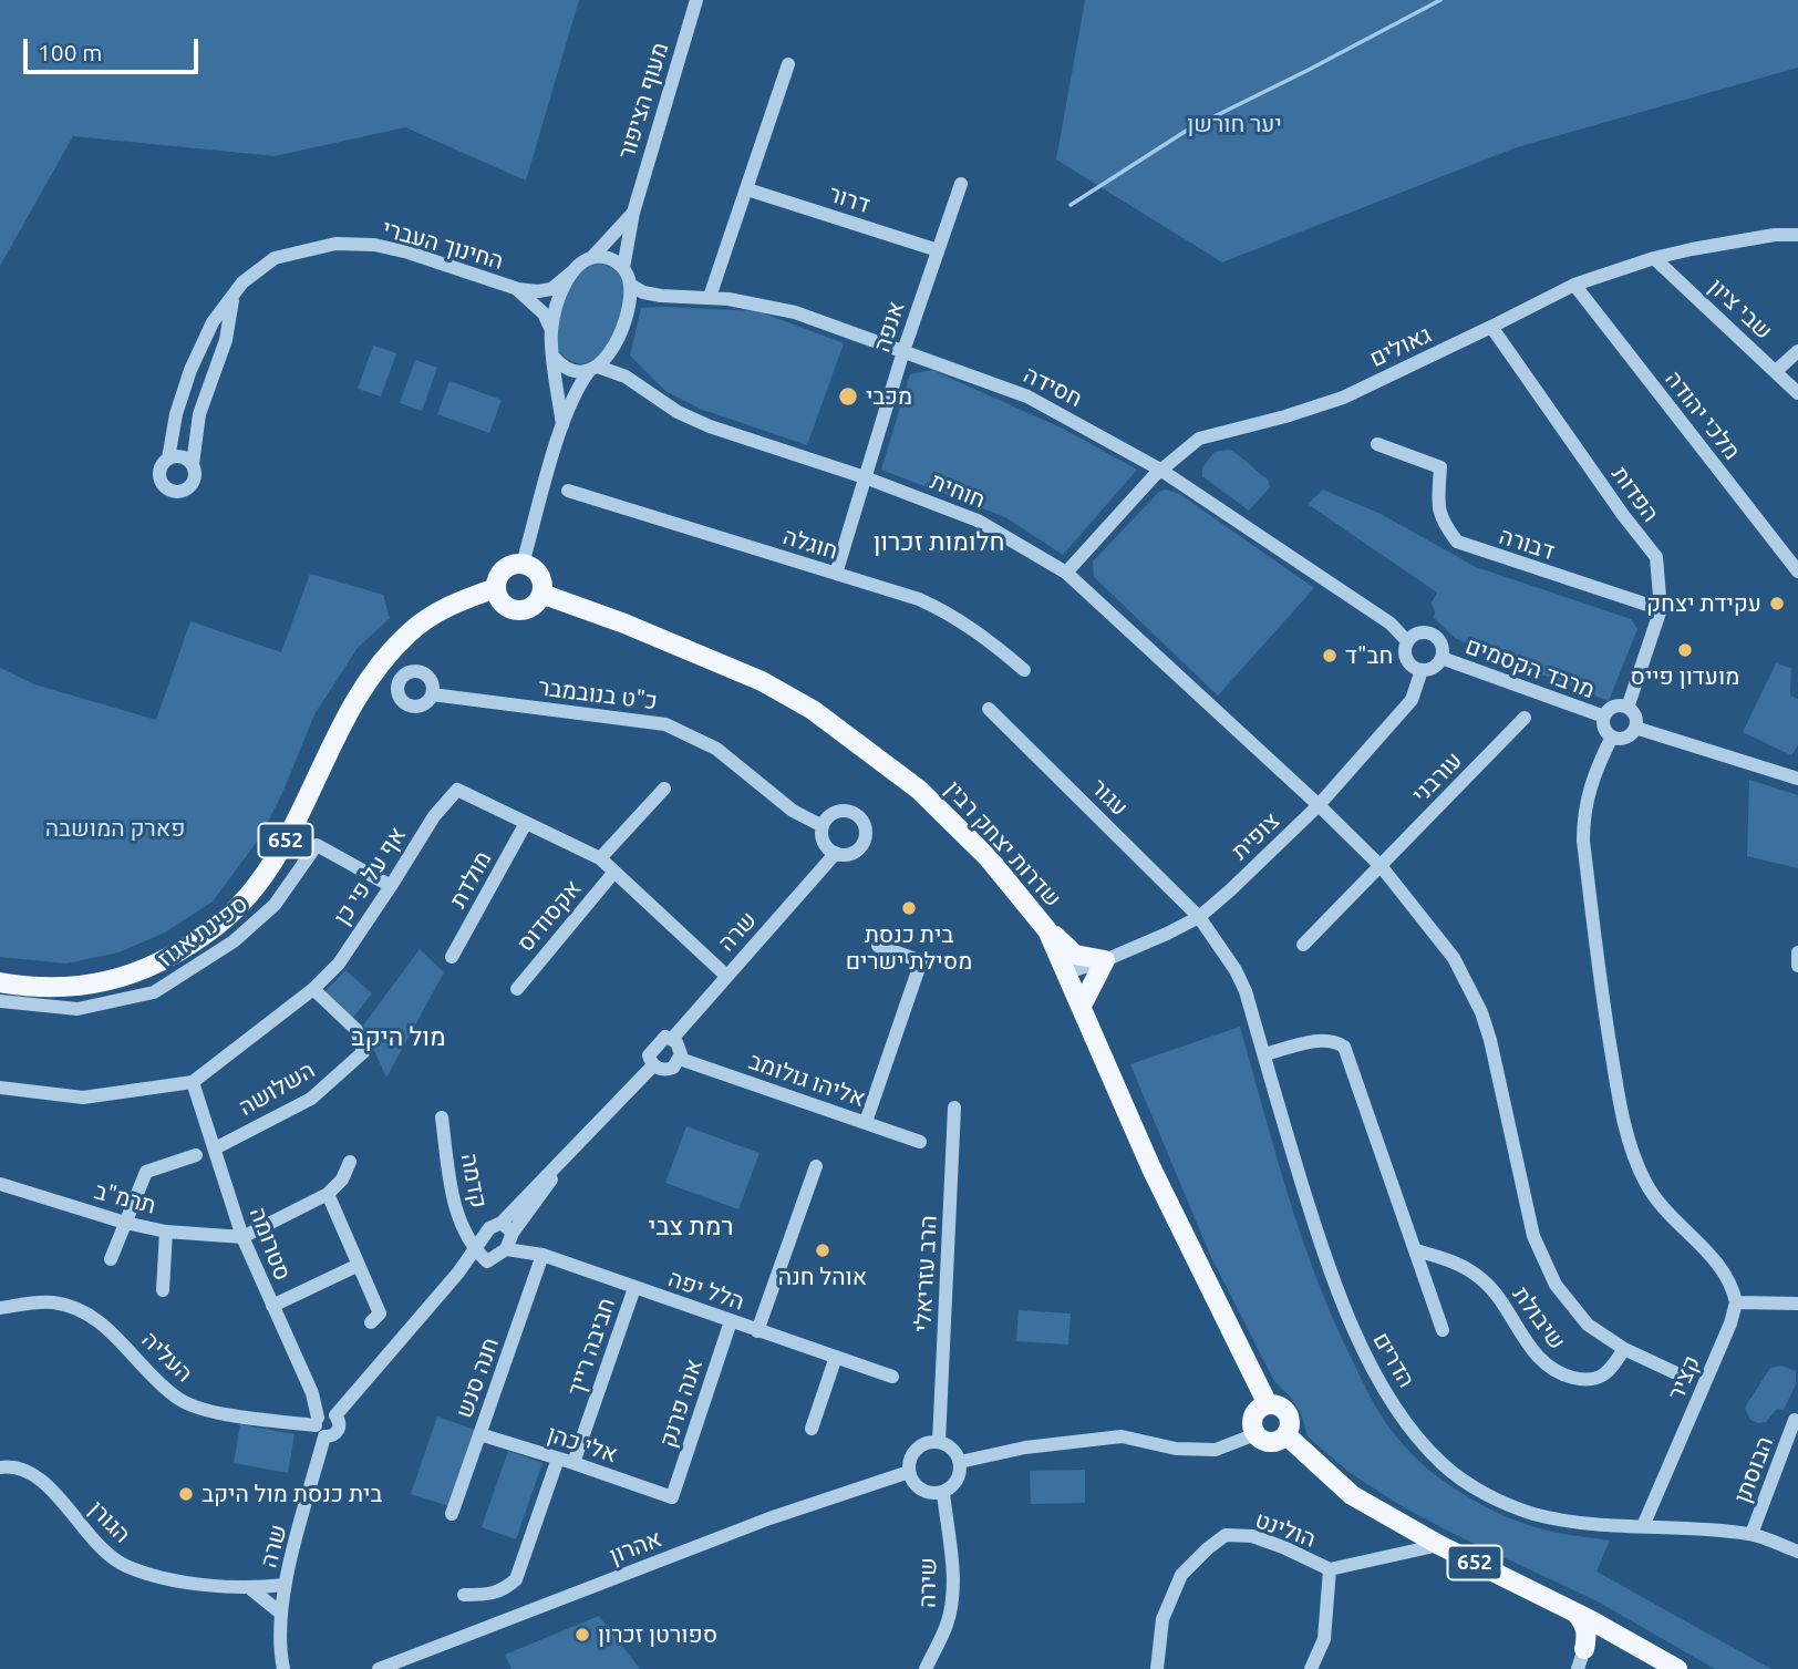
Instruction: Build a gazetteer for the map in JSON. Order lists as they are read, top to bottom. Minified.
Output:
{"streets":{"main road":["652","שדרות יצחק רבין"],"street":["מעוף הציפור","דרור","החינוך העברי","שבי ציון","אנפה","גאולים","חסידה","מלכי יהודה","חוחית","הפדות","חוגלה","דבורה","מרבד הקסמים","כ\"ט בנובמבר","עורבני","עגור","צופית","אף על פי כן","מולדת","אקסודוס","ספינת אגוז","שרה","אליהו גולומב","השלושה","קדמה","תרמ\"ב","סטרומה","הרב עזריאלי","הלל יפה","שיבולת","חביבה רייך","העליה","הדרים","חנה סנש","קציר","אנה פרנק","אלי כהן","הבוסתן","הגורן","הולינט","אהרון","שירה"]},"crossings":[["מעוף הציפור","החינוך העברי"],["מעוף הציפור","חסידה"],["מעוף הציפור","חוחית"],["דרור","אנפה"],["החינוך העברי","חסידה"],["החינוך העברי","חוחית"],["שבי ציון","גאולים"],["אנפה","חסידה"],["אנפה","חוחית"],["אנפה","חוגלה"],["גאולים","חסידה"],["גאולים","מלכי יהודה"],["גאולים","חוחית"],["גאולים","הפדות"],["חסידה","חוחית"],["חסידה","מרבד הקסמים"],["חסידה","צופית"],["חוחית","צופית"],["הפדות","דבורה"],["הפדות","מרבד הקסמים"],["מרבד הקסמים","צופית"],["כ\"ט בנובמבר","שרה"],["עגור","צופית"],["עגור","הדרים"],["צופית","שדרות יצחק רבין"],["צופית","הדרים"],["652","שדרות יצחק רבין"],["652","הולינט"],["אף על פי כן","מולדת"],["אף על פי כן","אקסודוס"],["אף על פי כן","ספינת אגוז"],["אף על פי כן","שרה"],["אף על פי כן","השלושה"],["אף על פי כן","סטרומה"],["שרה","אליהו גולומב"],["שרה","סטרומה"],["שרה","העליה"],["שרה","הגורן"],["השלושה","סטרומה"],["קדמה","הלל יפה"],["תרמ\"ב","סטרומה"],["סטרומה","העליה"],["הרב עזריאלי","אהרון"],["הרב עזריאלי","שירה"],["הלל יפה","חביבה רייך"],["הלל יפה","חנה סנש"],["הלל יפה","אנה פרנק"],["חביבה רייך","אלי כהן"],["הדרים","קציר"],["הדרים","הבוסתן"],["חנה סנש","אלי כהן"],["אנה פרנק","אלי כהן"],["אהרון","שירה"]],"districts":["חלומות זכרון","מול היקב","רמת צבי"],"parks":["יער חורשן","פארק המושבה"],"places":["מכבי","עקידת יצחק","מועדון פייס","חב\"ד","בית כנסת מסילת ישרים","אוהל חנה","בית כנסת מול היקב","ספורטן זכרון"],"scale_bar":"100 m"}
